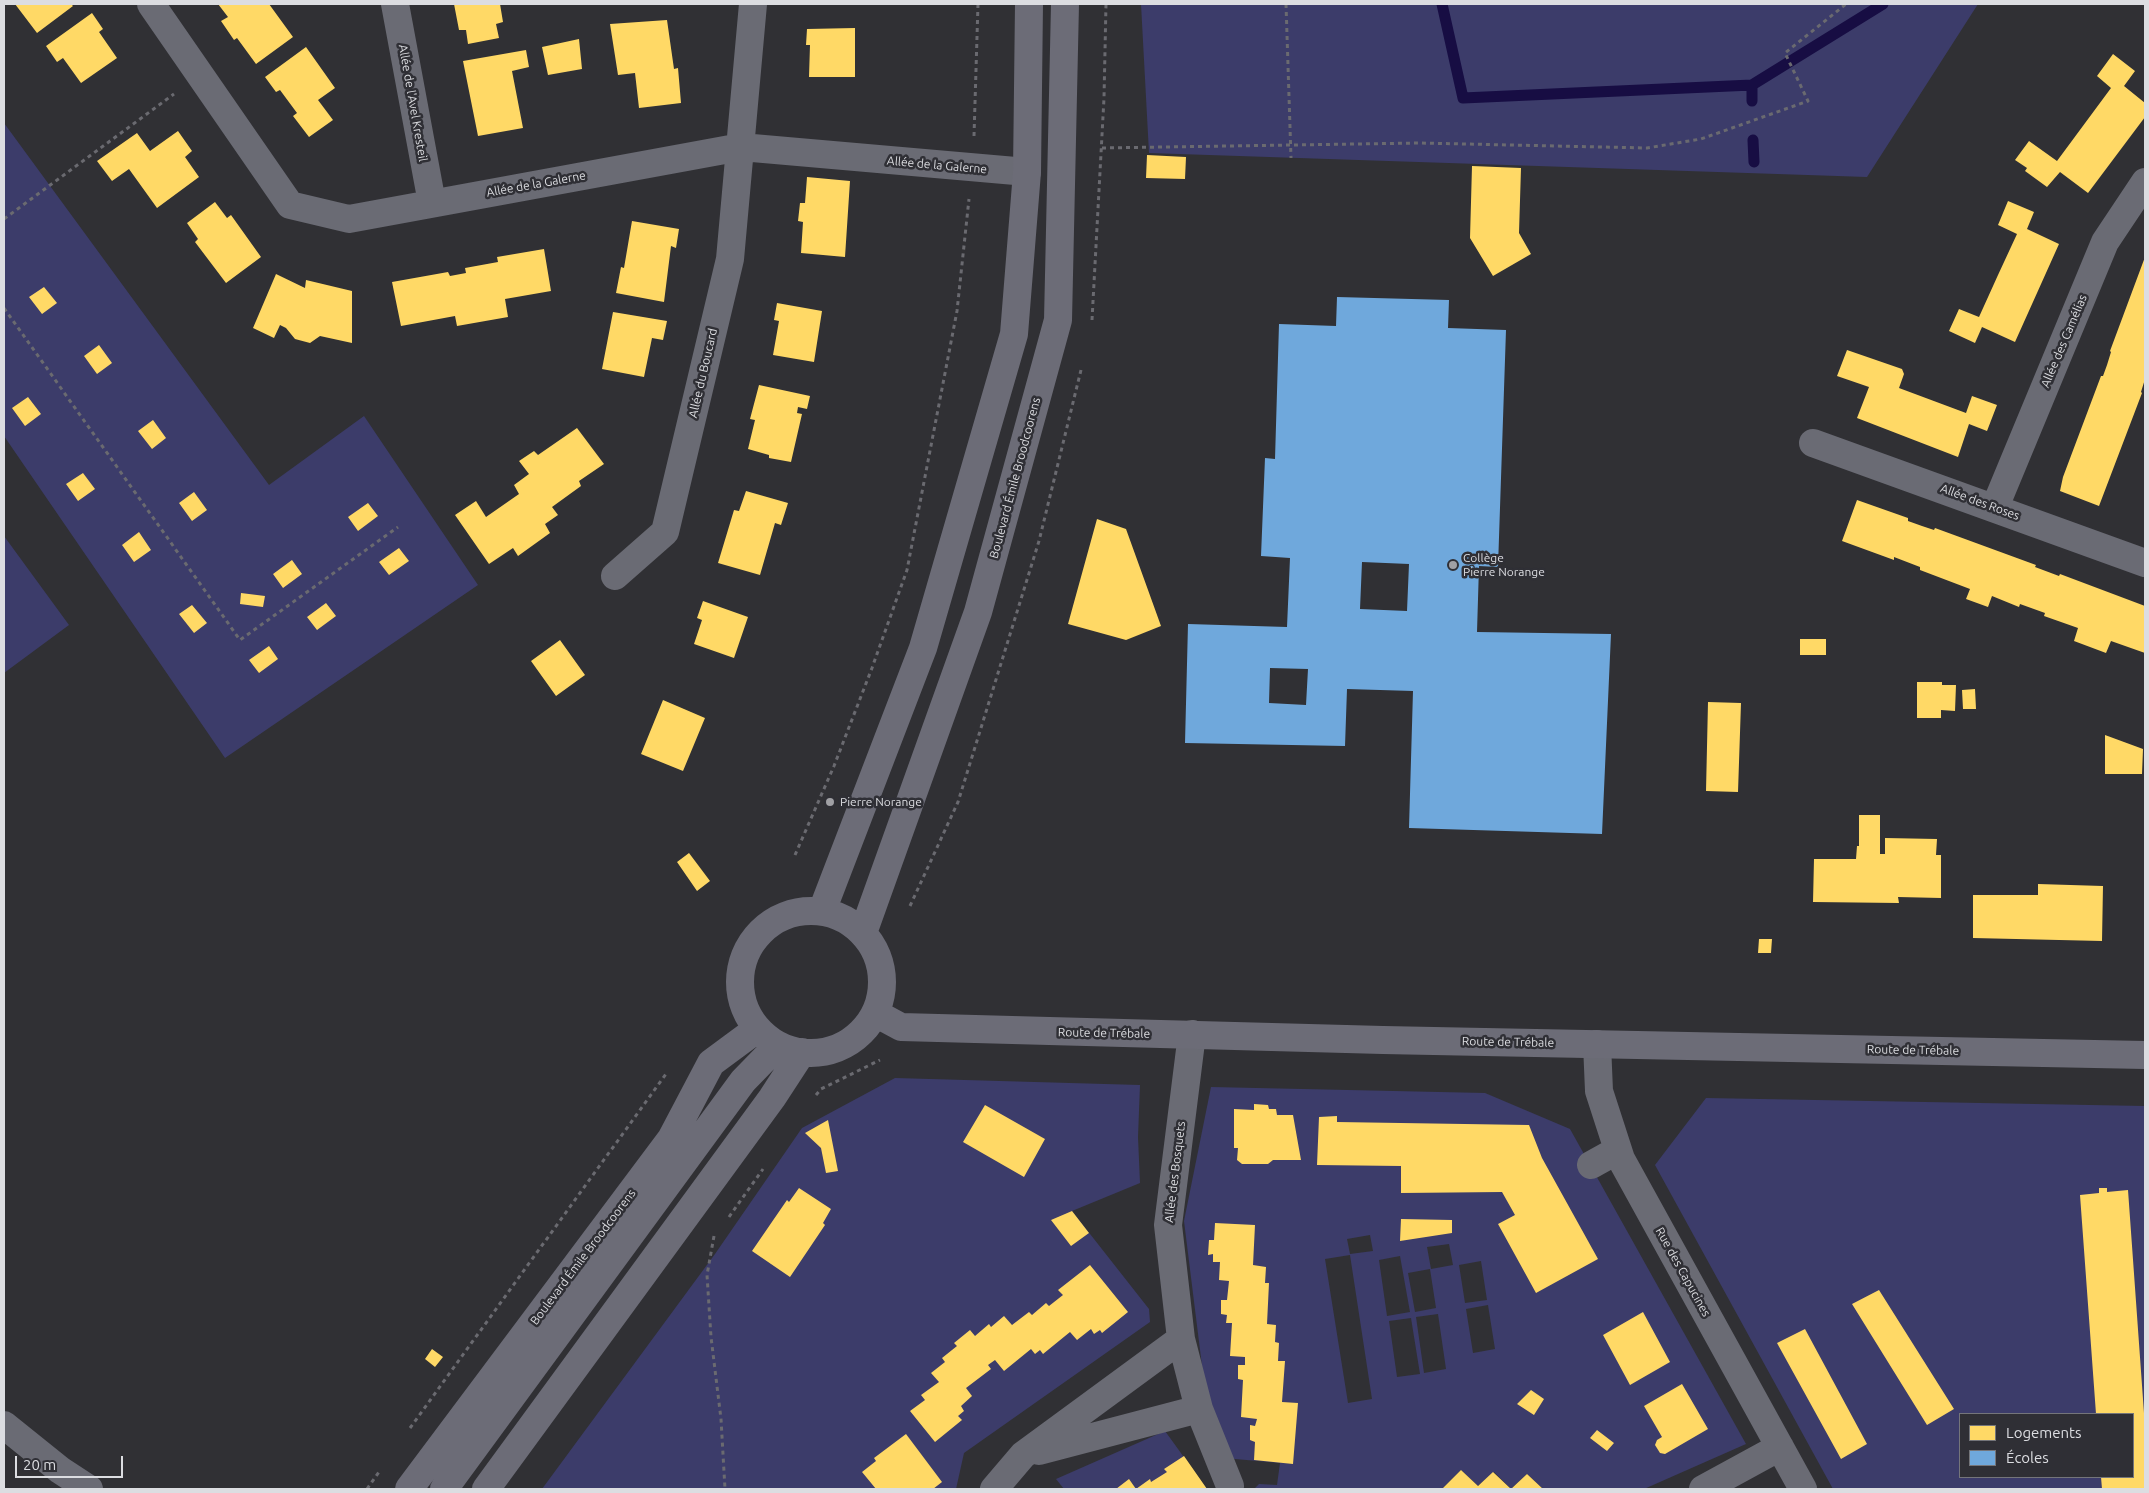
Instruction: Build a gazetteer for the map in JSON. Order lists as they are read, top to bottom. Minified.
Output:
{"streets":{"street":["Allée de l'Avel Kresteil","Allée de la Galerne","Allée des Camélias","Allée du Boucard","Boulevard Émile Broodcoorens","Allée des Roses","Route de Trébale","Allée des Bosquets","Rue des Capucines"]},"crossings":[["Allée de l'Avel Kresteil","Allée de la Galerne"],["Allée de la Galerne","Allée du Boucard"],["Allée des Camélias","Allée des Roses"],["Boulevard Émile Broodcoorens","Route de Trébale"],["Route de Trébale","Allée des Bosquets"],["Route de Trébale","Rue des Capucines"]],"places":["Collège Pierre Norange","Pierre Norange"],"legend":["Logements","Écoles"],"scale_bar":"20 m"}
